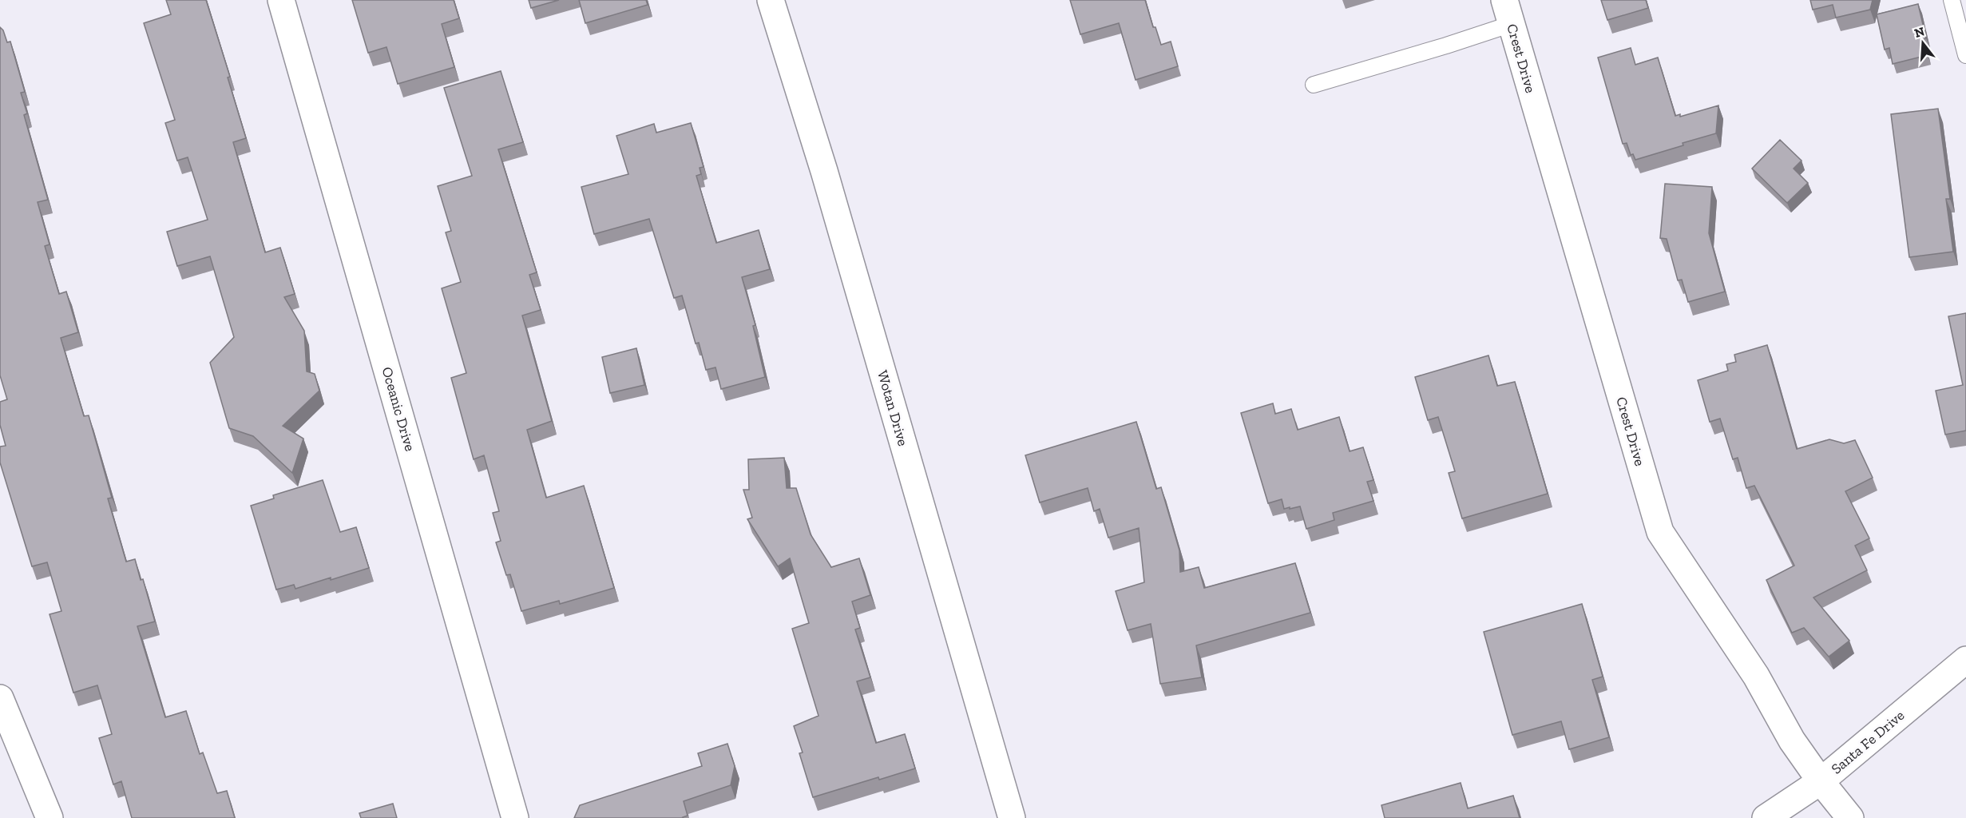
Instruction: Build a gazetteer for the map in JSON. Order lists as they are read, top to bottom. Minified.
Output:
{"streets":{"street":["Crest Drive","Wotan Drive","Oceanic Drive","Santa Fe Drive"]},"crossings":[["Crest Drive","Santa Fe Drive"]],"north":"top"}
